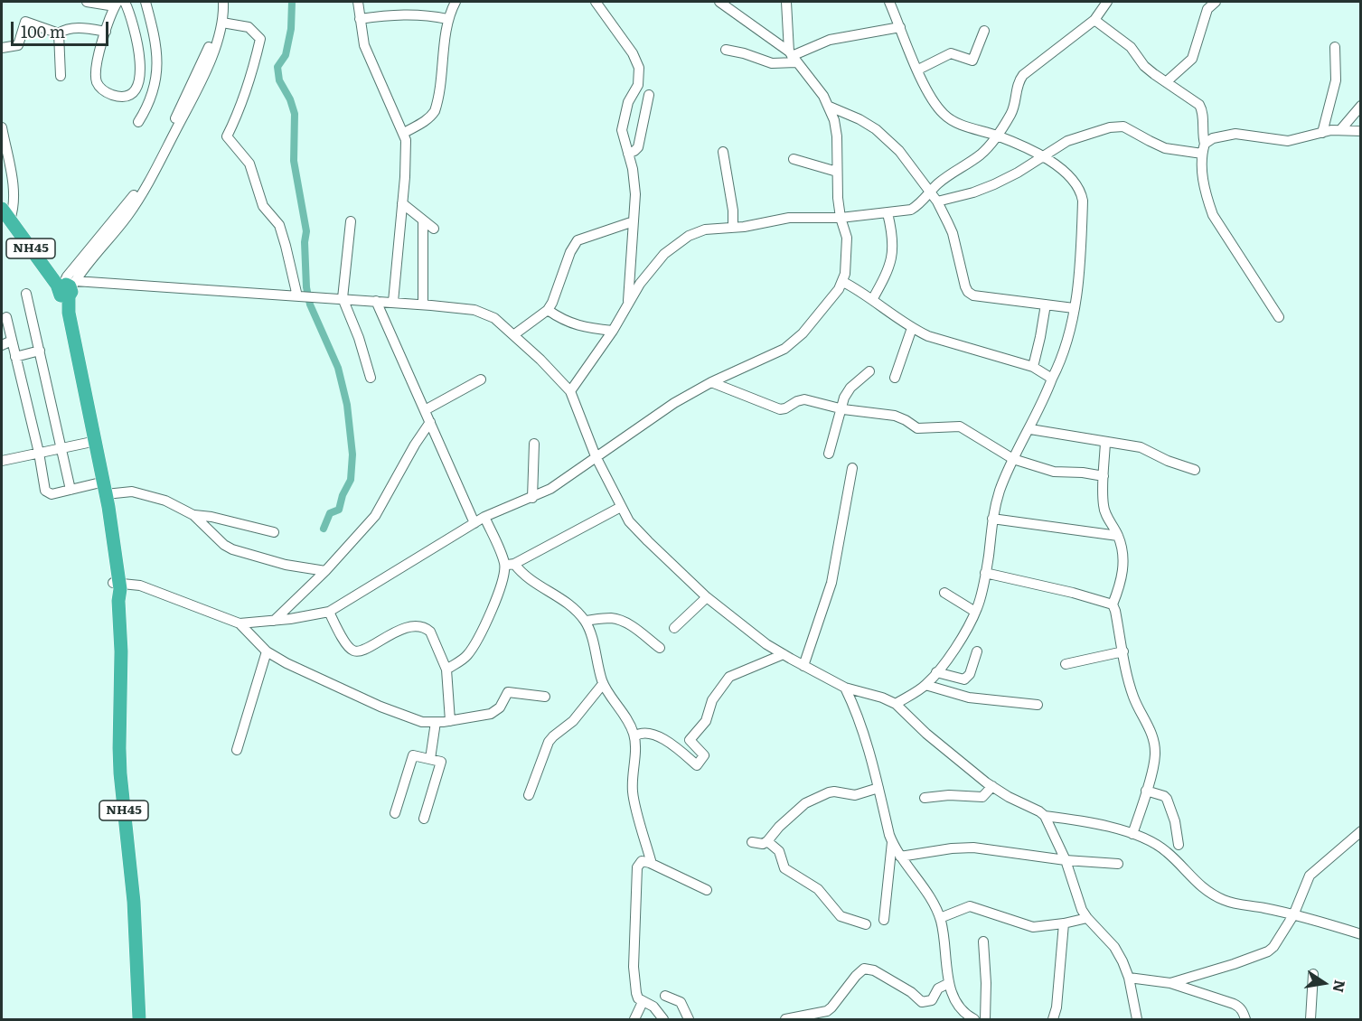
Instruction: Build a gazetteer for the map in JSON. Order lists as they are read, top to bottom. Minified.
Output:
{"streets":{"highway":["NH45"]},"scale_bar":"100 m","north":"right"}
